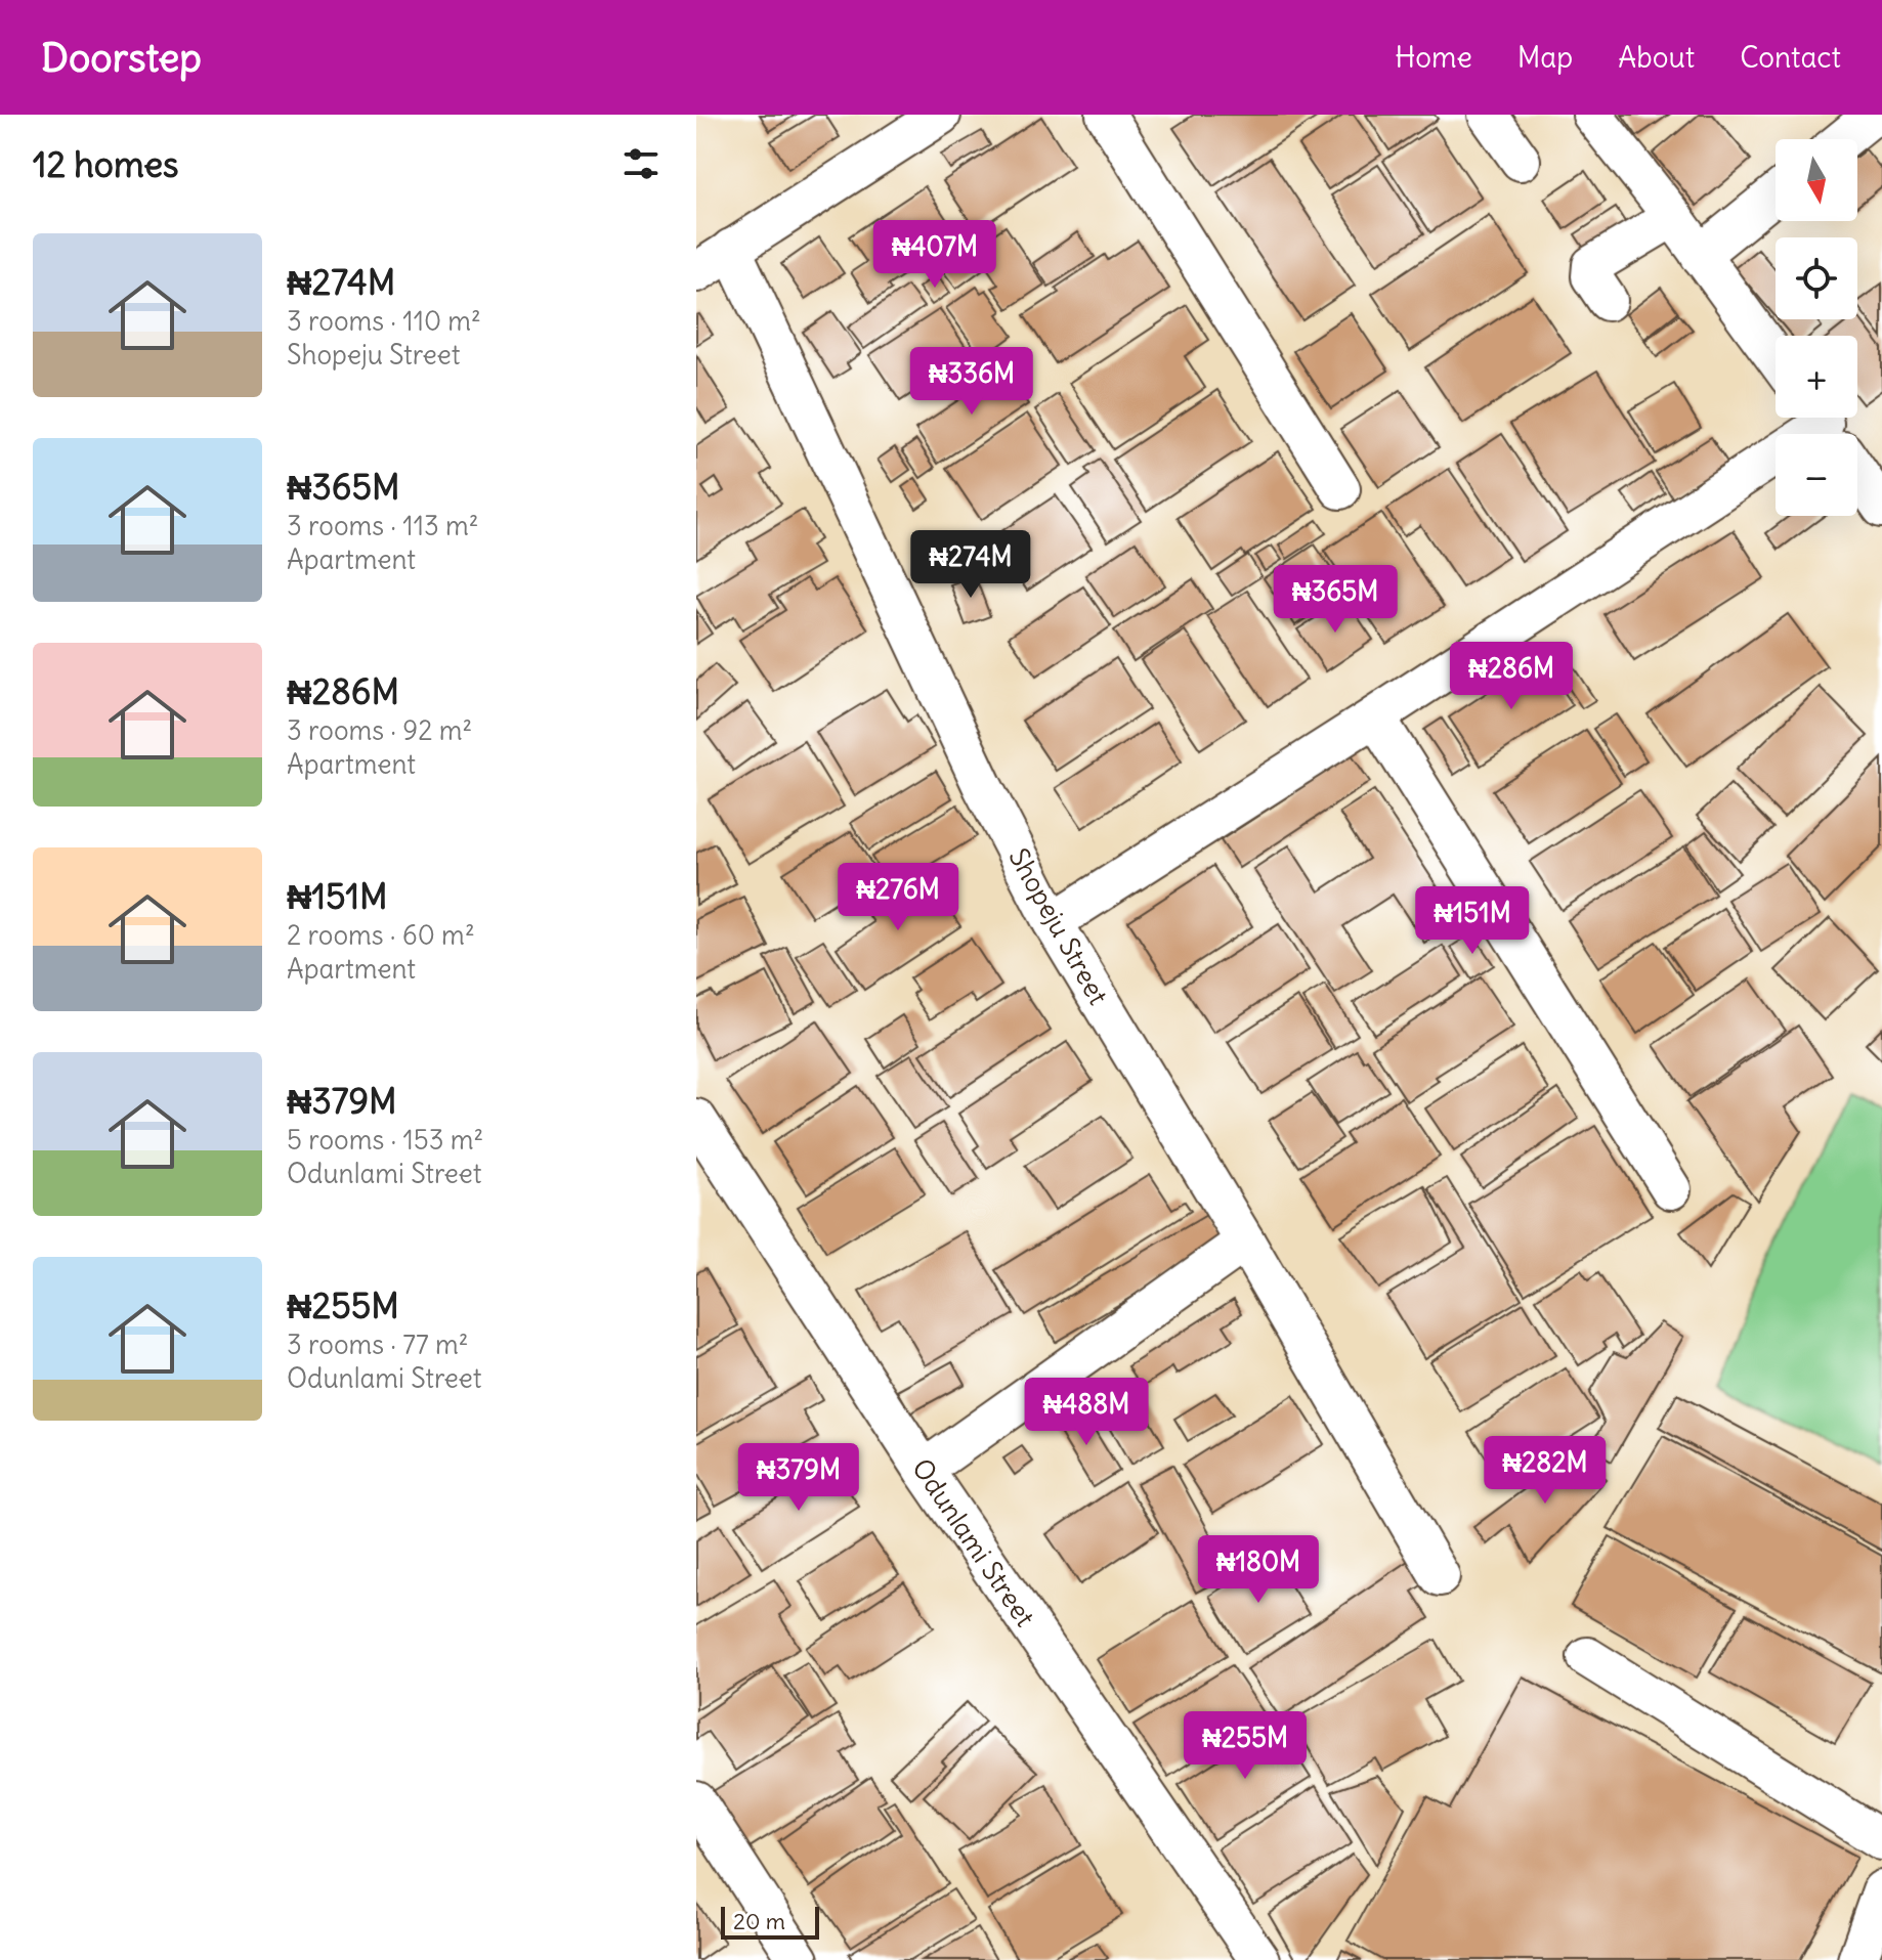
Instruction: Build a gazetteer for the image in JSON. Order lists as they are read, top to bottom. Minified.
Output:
{"streets":{"street":["Shopeju Street","Odunlami Street"]},"scale_bar":"20 m","north":"bottom","page":{"header":"Doorstep","nav":["Home","Map","About","Contact"],"heading":"12 homes","map_buttons":["+","−"],"list":[{"name":"₦274M","note":"3 rooms · 110 m² · Shopeju Street"},{"name":"₦365M","note":"3 rooms · 113 m² · Apartment"},{"name":"₦286M","note":"3 rooms · 92 m² · Apartment"},{"name":"₦151M","note":"2 rooms · 60 m² · Apartment"},{"name":"₦379M","note":"5 rooms · 153 m² · Odunlami Street"},{"name":"₦255M","note":"3 rooms · 77 m² · Odunlami Street"}],"price":["₦407M","₦336M","₦274M","₦365M","₦286M","₦276M","₦151M","₦488M","₦282M","₦379M","₦180M","₦255M"],"scale":"20 m"}}
